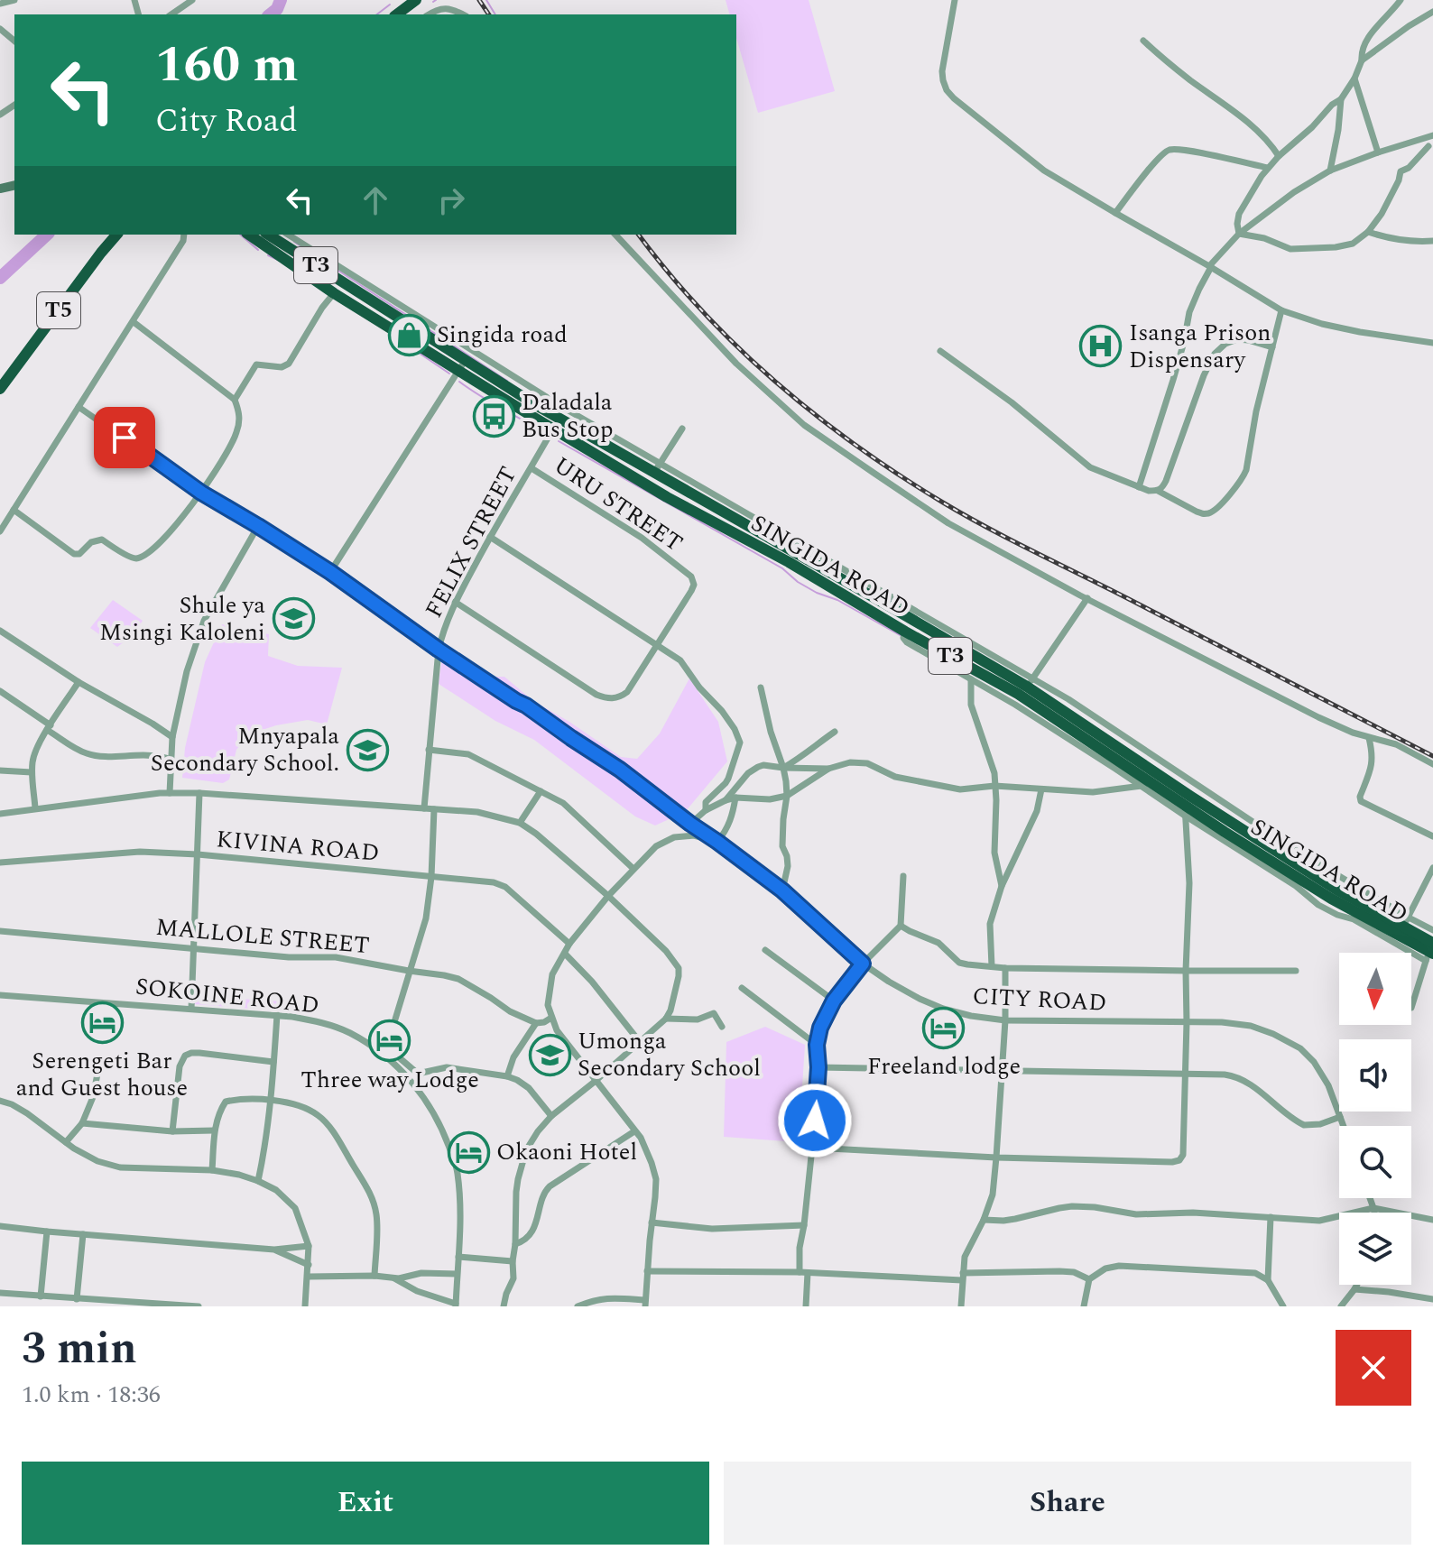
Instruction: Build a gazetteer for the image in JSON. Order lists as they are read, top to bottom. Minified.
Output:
{"streets":{"highway":["T3","T5","SINGIDA ROAD"],"street":["URU STREET","FELIX STREET","KIVINA ROAD","MALLOLE STREET","SOKOINE ROAD","CITY ROAD"]},"crossings":[["URU STREET","FELIX STREET"],["FELIX STREET","SINGIDA ROAD"],["KIVINA ROAD","CITY ROAD"]],"places":{"shop":["Singida road"],"hospital":["Isanga Prison Dispensary"],"bus stop":["Daladala Bus Stop"],"school or university":["Shule ya Msingi Kaloleni","Mnyapala Secondary School.","Umonga Secondary School"],"hotel":["Serengeti Bar and Guest house","Freeland lodge","Three way Lodge","Okaoni Hotel"]},"north":"bottom","page":{"turn":["160 m","City Road"],"heading":["3 min","1.0 km · 18:36"],"buttons":["Exit","Share"]}}
